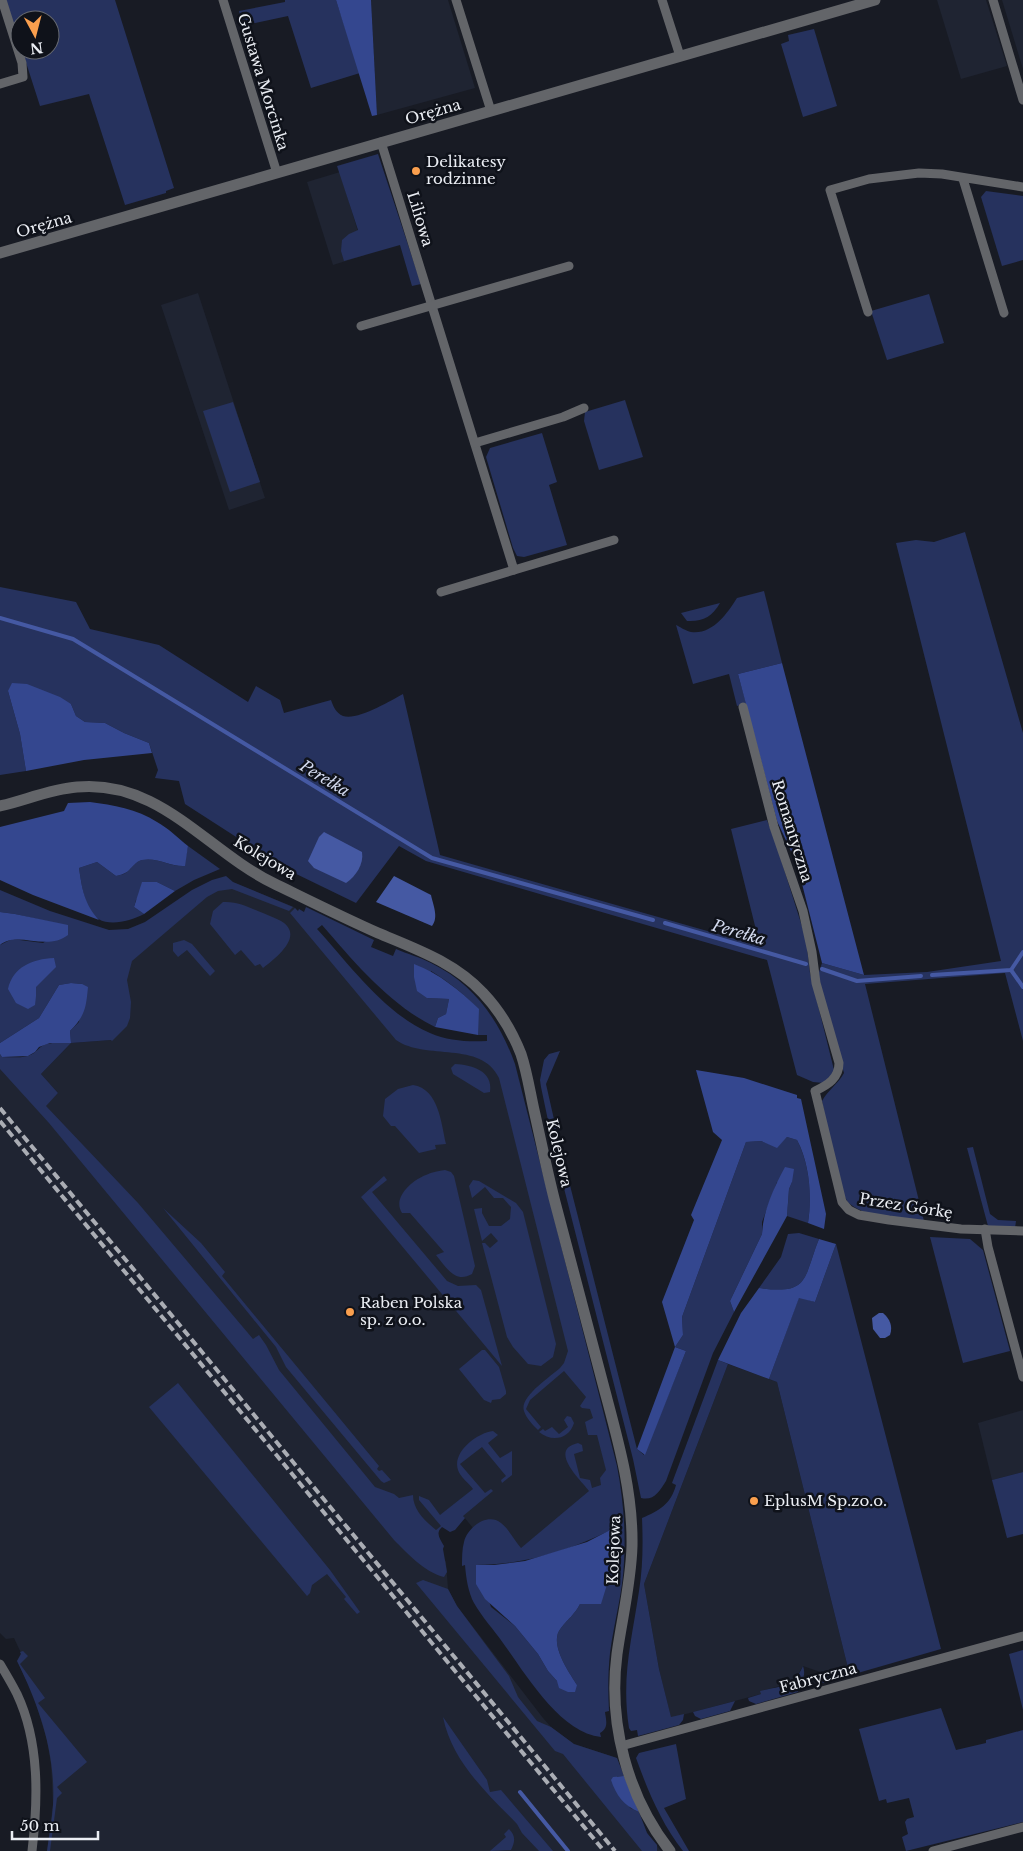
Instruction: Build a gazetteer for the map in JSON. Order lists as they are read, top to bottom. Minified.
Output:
{"streets":{"street":["Gustawa Morcinka","Orężna","Liliowa","Romantyczna","Kolejowa","Przez Górkę","Fabryczna"]},"crossings":[["Gustawa Morcinka","Orężna"],["Orężna","Liliowa"],["Romantyczna","Przez Górkę"],["Kolejowa","Fabryczna"]],"water":["Perełka"],"places":["Delikatesy rodzinne","Raben Polska sp. z o.o.","EplusM Sp.zo.o."],"scale_bar":"50 m","north":"bottom"}
